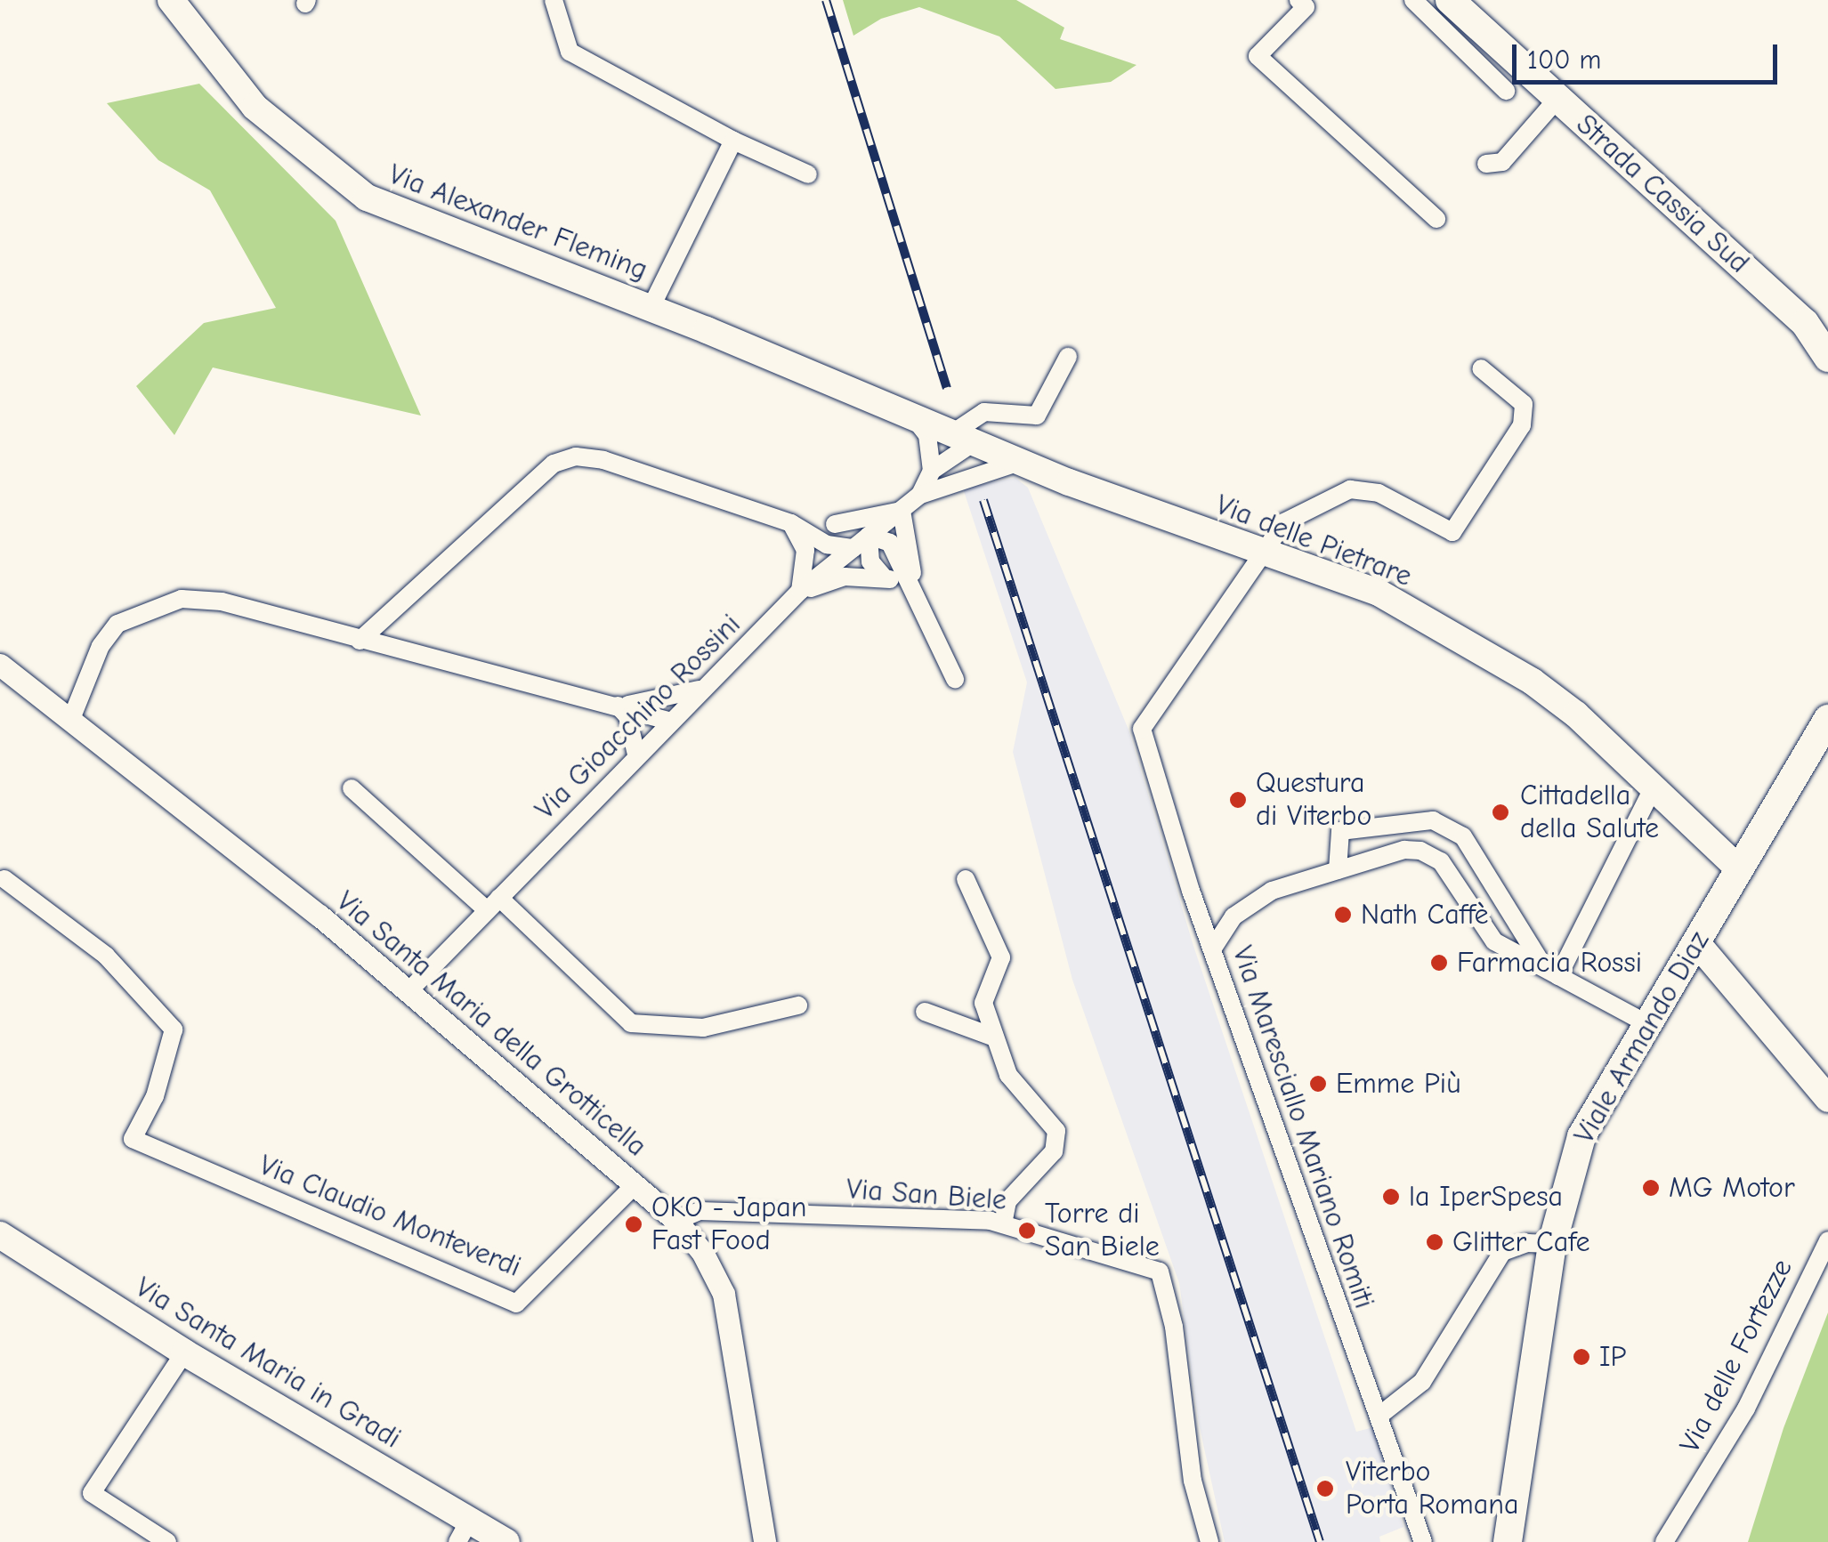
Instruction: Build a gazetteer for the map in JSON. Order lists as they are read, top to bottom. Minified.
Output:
{"streets":{"main road":["Strada Cassia Sud","Via Alexander Fleming","Via delle Pietrare","Viale Armando Diaz","Via Santa Maria in Gradi"],"street":["Via Gioacchino Rossini","Via Santa Maria della Grotticella","Via Maresciallo Mariano Romiti","Via San Biele","Via Claudio Monteverdi","Via delle Fortezze"]},"crossings":[["Via Alexander Fleming","Via delle Pietrare"],["Via delle Pietrare","Viale Armando Diaz"],["Via delle Pietrare","Via Maresciallo Mariano Romiti"],["Via Gioacchino Rossini","Via Santa Maria della Grotticella"],["Via Santa Maria della Grotticella","Via San Biele"],["Via Santa Maria della Grotticella","Via Claudio Monteverdi"]],"places":["Questura di Viterbo","Cittadella della Salute","Nath Caffè","Farmacia Rossi","Emme Più","MG Motor","la IperSpesa","OKO - Japan Fast Food","Torre di San Biele","Glitter Cafe","IP","Viterbo Porta Romana"],"scale_bar":"100 m"}
